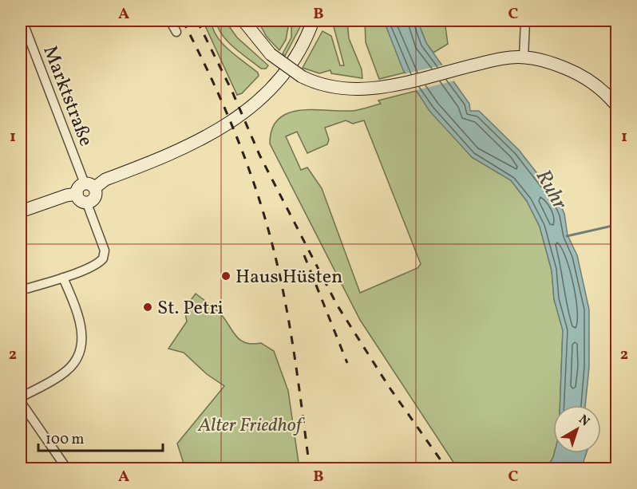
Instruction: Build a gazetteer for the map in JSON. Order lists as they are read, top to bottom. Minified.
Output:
{"streets":{"street":["Marktstraße"]},"water":["Ruhr"],"parks":["Alter Friedhof"],"places":["Haus Hüsten","St. Petri"],"scale_bar":"100 m","north":"top right","grid":{"columns":["A","B","C"],"rows":["1","2"]}}
